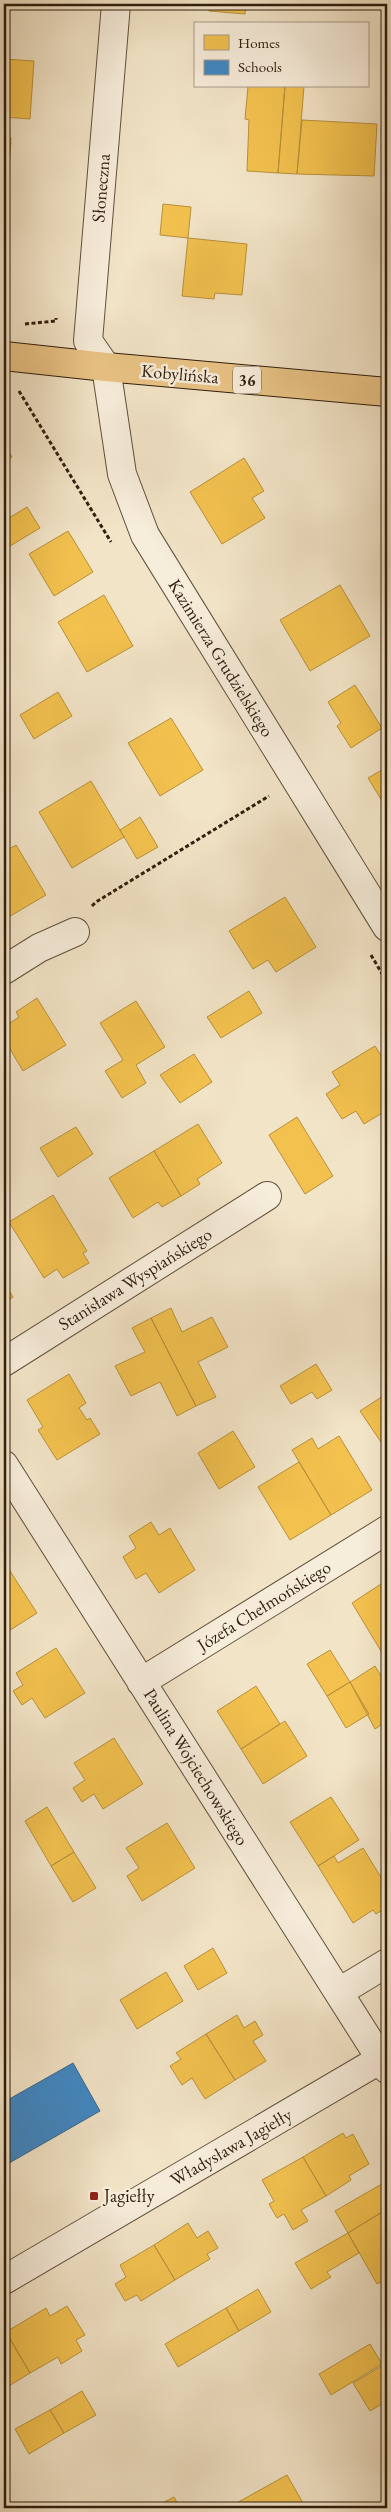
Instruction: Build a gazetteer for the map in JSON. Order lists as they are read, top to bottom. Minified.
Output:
{"streets":{"main road":["Kobylińska","36"],"street":["Słoneczna","Kazimierza Grudzielskiego","Stanisława Wyspiańskiego","Józefa Chełmońskiego","Paulina Wojciechowskiego","Władysława Jagiełły"]},"crossings":[["Słoneczna","Kobylińska"],["Słoneczna","Kazimierza Grudzielskiego"],["Kobylińska","Kazimierza Grudzielskiego"],["Józefa Chełmońskiego","Paulina Wojciechowskiego"],["Paulina Wojciechowskiego","Władysława Jagiełły"]],"places":{"transit":["Jagiełły"]},"legend":["Homes","Schools"]}
